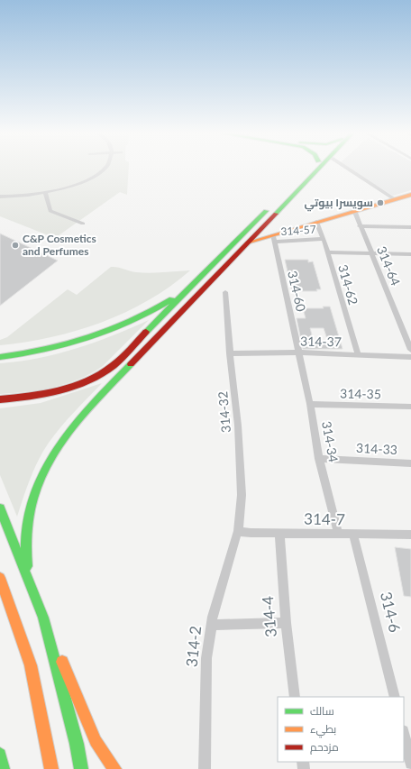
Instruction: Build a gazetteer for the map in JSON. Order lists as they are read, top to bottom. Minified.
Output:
{"streets":{"street":["314-57","314-64","314-62","314-60","314-37","314-35","314-32","314-34","314-33","314-7","314-6","314-4","314-2"]},"crossings":[["314-57","314-62"],["314-57","314-60"],["314-62","314-37"],["314-60","314-37"],["314-60","314-34"],["314-37","314-32"],["314-37","314-34"],["314-35","314-34"],["314-32","314-7"],["314-32","314-2"],["314-34","314-33"],["314-34","314-7"],["314-7","314-6"],["314-7","314-4"],["314-7","314-2"]],"places":["سويسرا بيوتي","C&P Cosmetics and Perfumes"],"legend":["سالك","بطيء","مزدحم"]}
